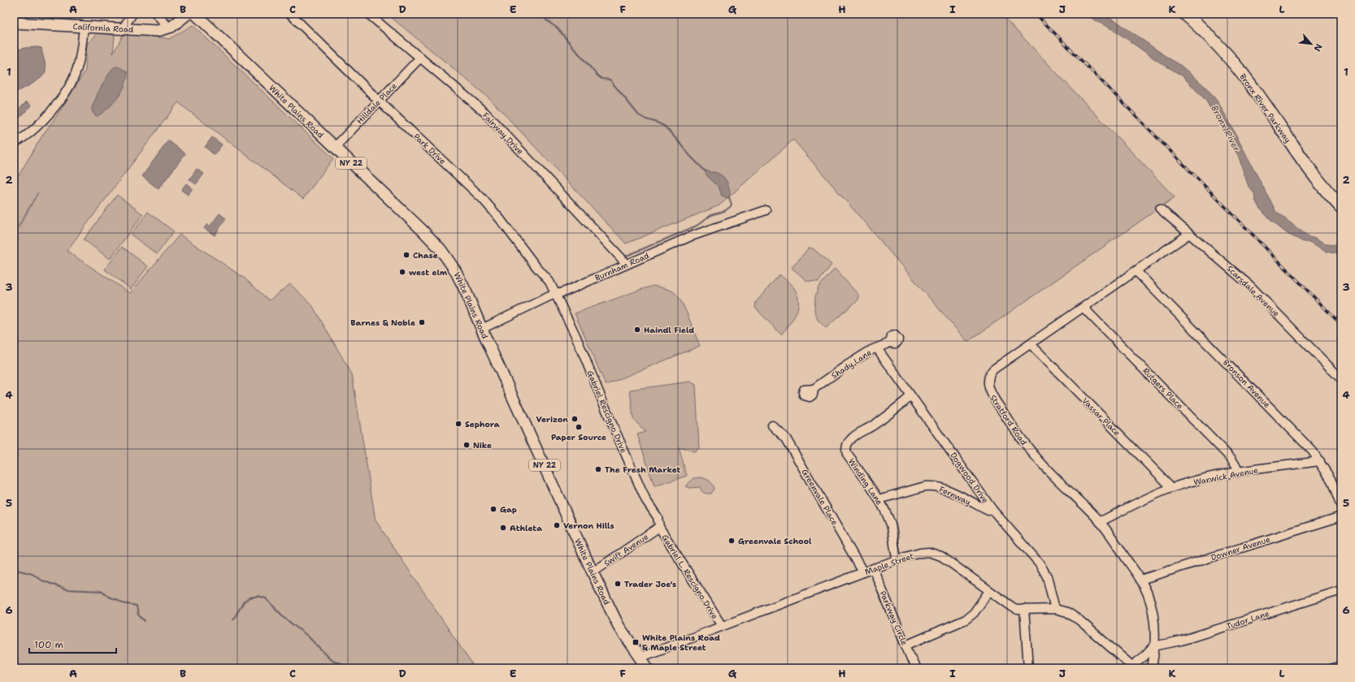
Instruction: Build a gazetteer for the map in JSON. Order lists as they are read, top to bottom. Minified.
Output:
{"streets":{"highway":["Bronx River Parkway"],"main road":["California Road","White Plains Road","NY 22"],"street":["Hilldale Place","Fairway Drive","Park Drive","Burnham Road","Scarsdale Avenue","Shady Lane","Bronson Avenue","Rutgers Place","Gabriel Rescigno Drive","Vassar Place","Stratford Road","Warwick Avenue","Dogwood Drive","Winding Lane","Fernway","Greenvale Place","Downer Avenue","Swift Avenue","Maple Street","Gabriel L. Rescigno Drive","Parkway Circle","Tudor Lane"]},"crossings":[["Hilldale Place","White Plains Road"],["Hilldale Place","Fairway Drive"],["Hilldale Place","Park Drive"],["White Plains Road","Burnham Road"],["White Plains Road","Swift Avenue"],["White Plains Road","Maple Street"],["Fairway Drive","Burnham Road"],["Park Drive","Burnham Road"],["Park Drive","Gabriel Rescigno Drive"],["Burnham Road","Gabriel Rescigno Drive"],["Scarsdale Avenue","Stratford Road"],["Shady Lane","Dogwood Drive"],["Bronson Avenue","Stratford Road"],["Bronson Avenue","Warwick Avenue"],["Rutgers Place","Stratford Road"],["Rutgers Place","Warwick Avenue"],["Gabriel Rescigno Drive","Swift Avenue"],["Gabriel Rescigno Drive","Gabriel L. Rescigno Drive"],["Vassar Place","Stratford Road"],["Vassar Place","Warwick Avenue"],["Stratford Road","Warwick Avenue"],["Stratford Road","Downer Avenue"],["Stratford Road","Tudor Lane"],["Dogwood Drive","Winding Lane"],["Dogwood Drive","Fernway"],["Dogwood Drive","Maple Street"],["Winding Lane","Fernway"],["Winding Lane","Maple Street"],["Greenvale Place","Maple Street"],["Swift Avenue","Gabriel L. Rescigno Drive"],["Maple Street","Gabriel L. Rescigno Drive"],["Maple Street","Parkway Circle"]],"water":["Bronx River"],"places":{"other":["Chase","west elm","Barnes & Noble","Haindl Field","Verizon","Sephora","Paper Source","Nike","The Fresh Market","Gap","Vernon Hills","Athleta","Greenvale School","Trader Joe's"],"transit":["White Plains Road & Maple Street"]},"scale_bar":"100 m","north":"bottom right","grid":{"columns":["A","B","C","D","E","F","G","H","I","J","K","L"],"rows":["1","2","3","4","5","6"]}}
